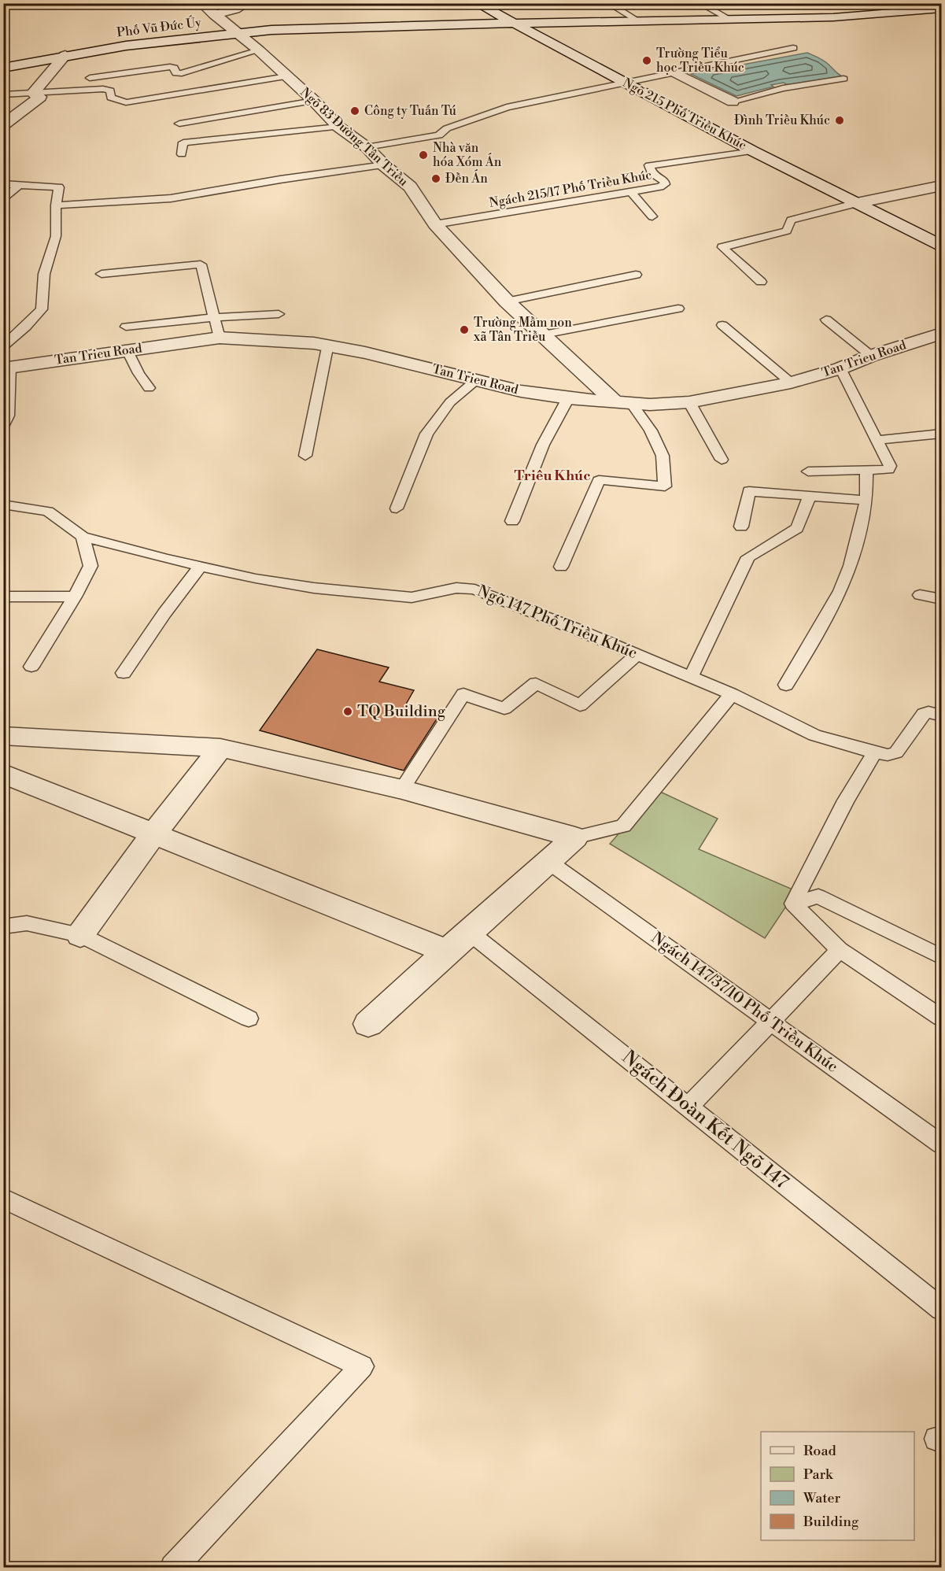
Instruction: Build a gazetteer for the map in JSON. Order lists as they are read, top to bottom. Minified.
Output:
{"streets":{"street":["Phố Vũ Đức Úy","Ngõ 215 Phố Triều Khúc","Ngõ 83 Đường Tân Triều","Tan Trieu Road"],"lane":["Ngách 215/17 Phố Triều Khúc","Ngõ 147 Phố Triều Khúc","Ngách 147/37/10 Phố Triều Khúc","Ngách Đoàn Kết Ngõ 147"]},"crossings":[["Phố Vũ Đức Úy","Ngõ 215 Phố Triều Khúc"],["Phố Vũ Đức Úy","Ngõ 83 Đường Tân Triều"],["Ngõ 215 Phố Triều Khúc","Ngách 215/17 Phố Triều Khúc"],["Ngõ 83 Đường Tân Triều","Ngách 215/17 Phố Triều Khúc"],["Ngõ 83 Đường Tân Triều","Tan Trieu Road"]],"districts":["Triêu Khúc"],"places":["Trường Tiểu học Triều Khúc","Công ty Tuấn Tú","Đình Triều Khúc","Nhà văn hóa Xóm Án","Đền Án","Trường Mầm non xã Tân Triều","TQ Building"],"legend":["Road","Park","Water","Building"]}
